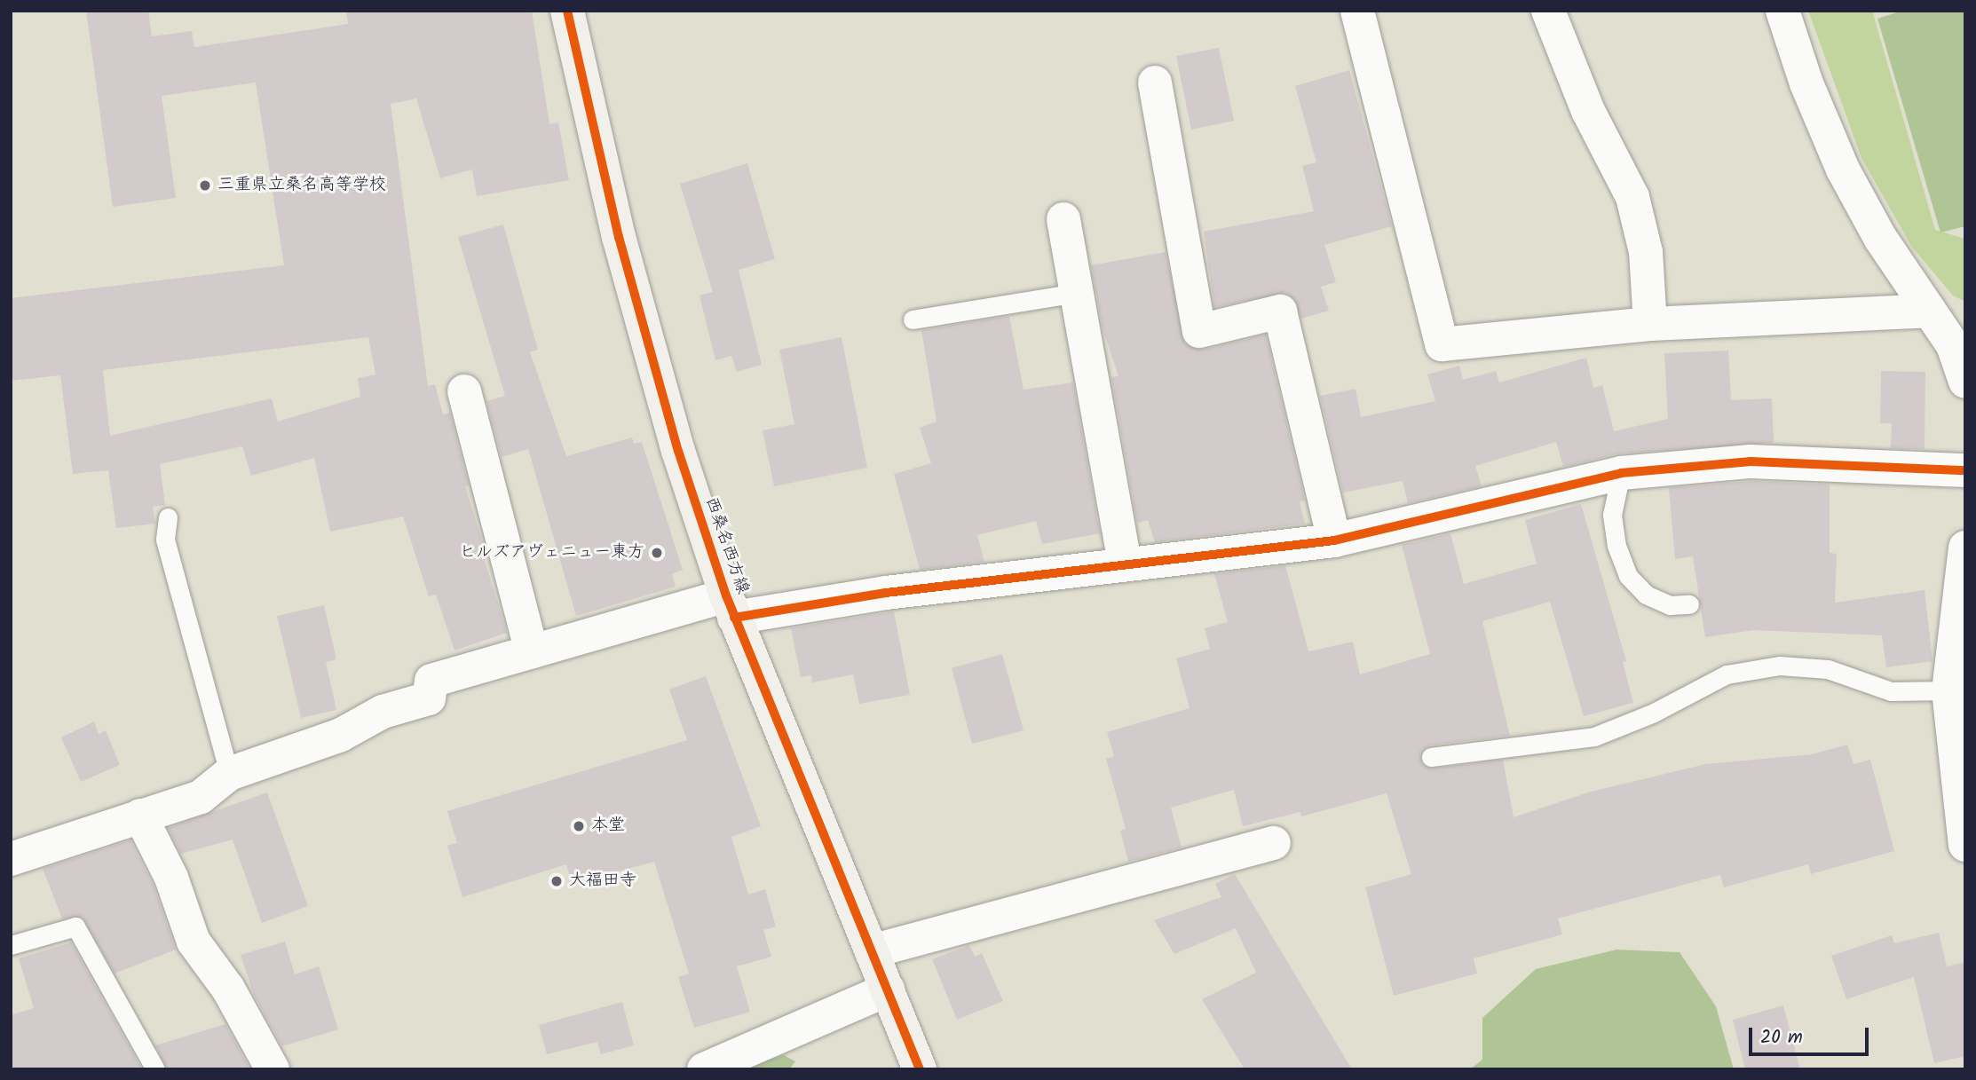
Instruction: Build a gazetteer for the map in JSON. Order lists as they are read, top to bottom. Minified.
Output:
{"streets":{"street":["西桑名西方線"]},"places":["三重県立桑名高等学校","ヒルズアヴェニュー東方","本堂","大福田寺"],"scale_bar":"20 m"}
